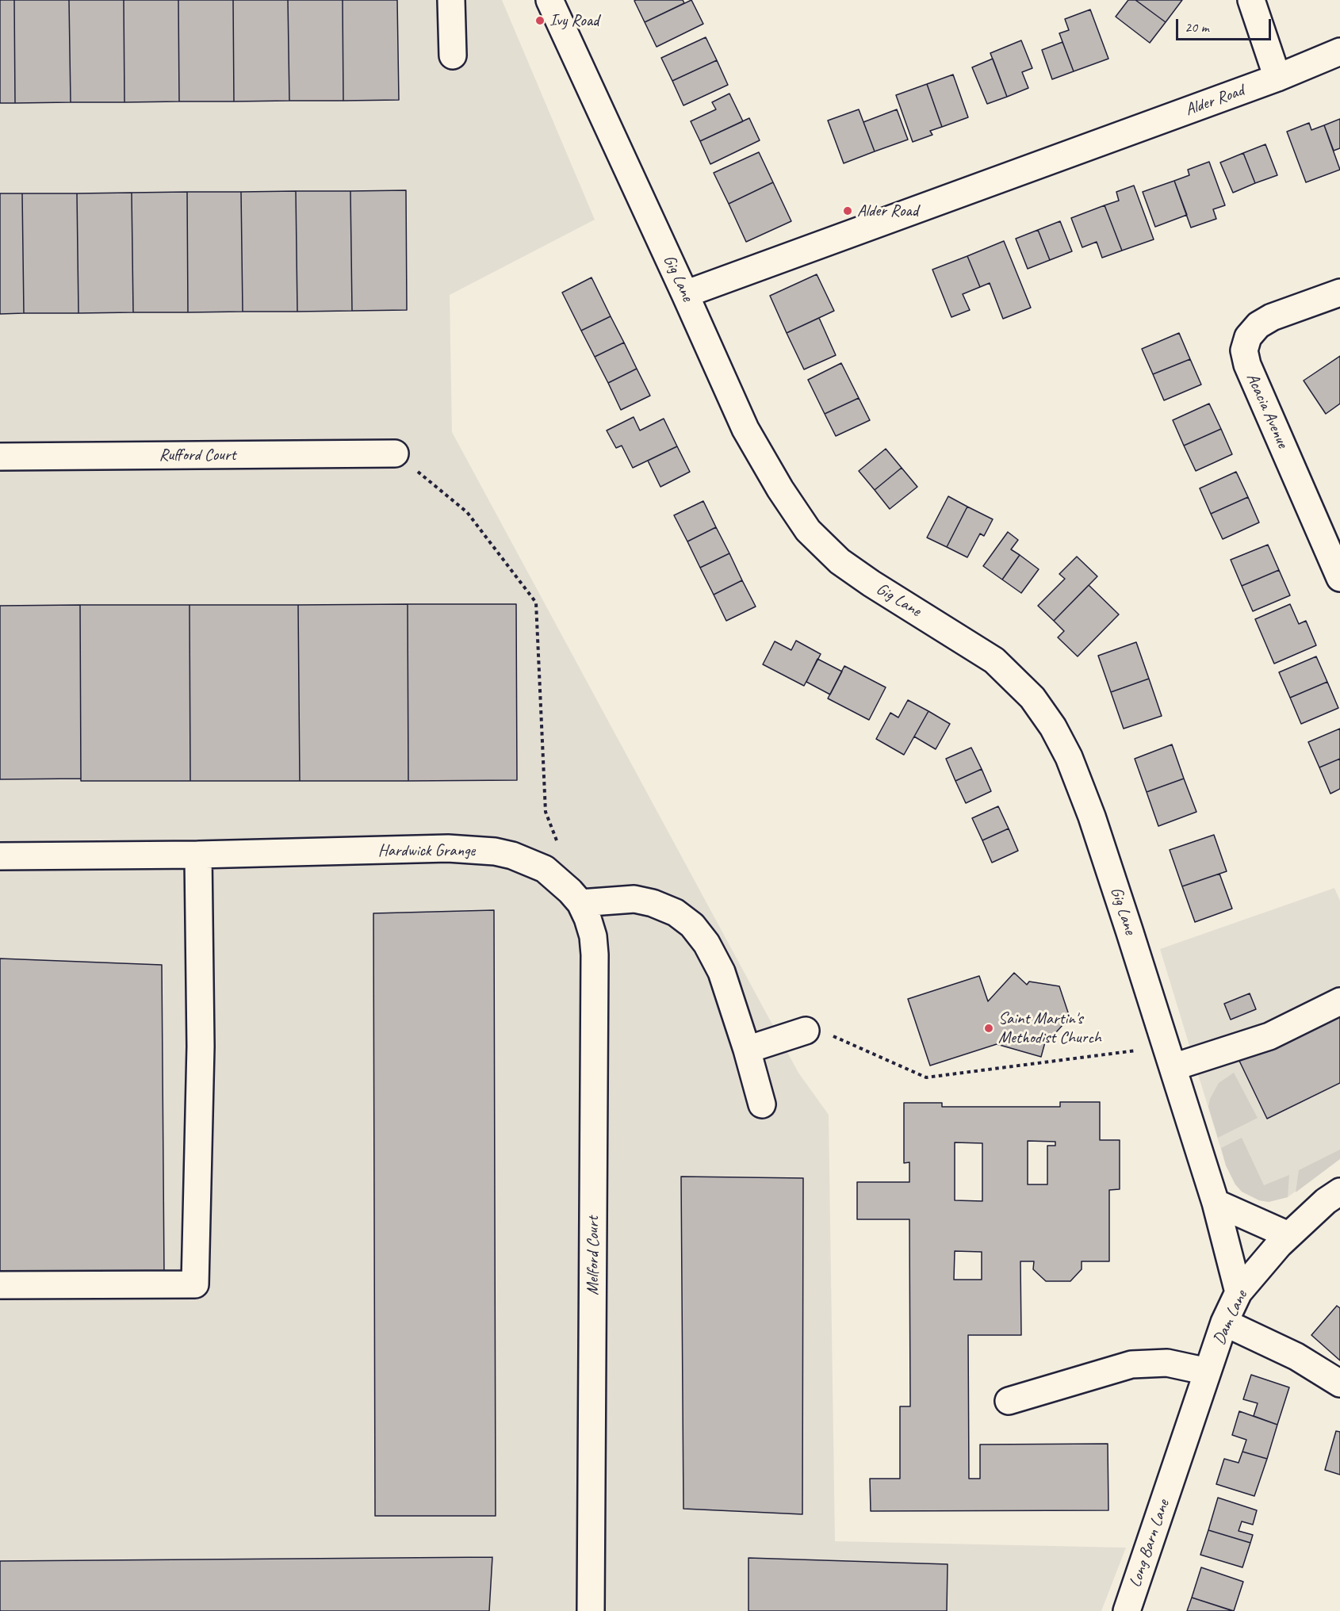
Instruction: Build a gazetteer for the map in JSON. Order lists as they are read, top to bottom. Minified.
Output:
{"streets":{"street":["Alder Road","Gig Lane","Acacia Avenue","Rufford Court","Hardwick Grange","Melford Court","Dam Lane","Long Barn Lane"]},"crossings":[["Alder Road","Gig Lane"],["Gig Lane","Dam Lane"],["Hardwick Grange","Melford Court"],["Dam Lane","Long Barn Lane"]],"places":["Ivy Road","Alder Road","Saint Martin's Methodist Church"],"scale_bar":"20 m"}
